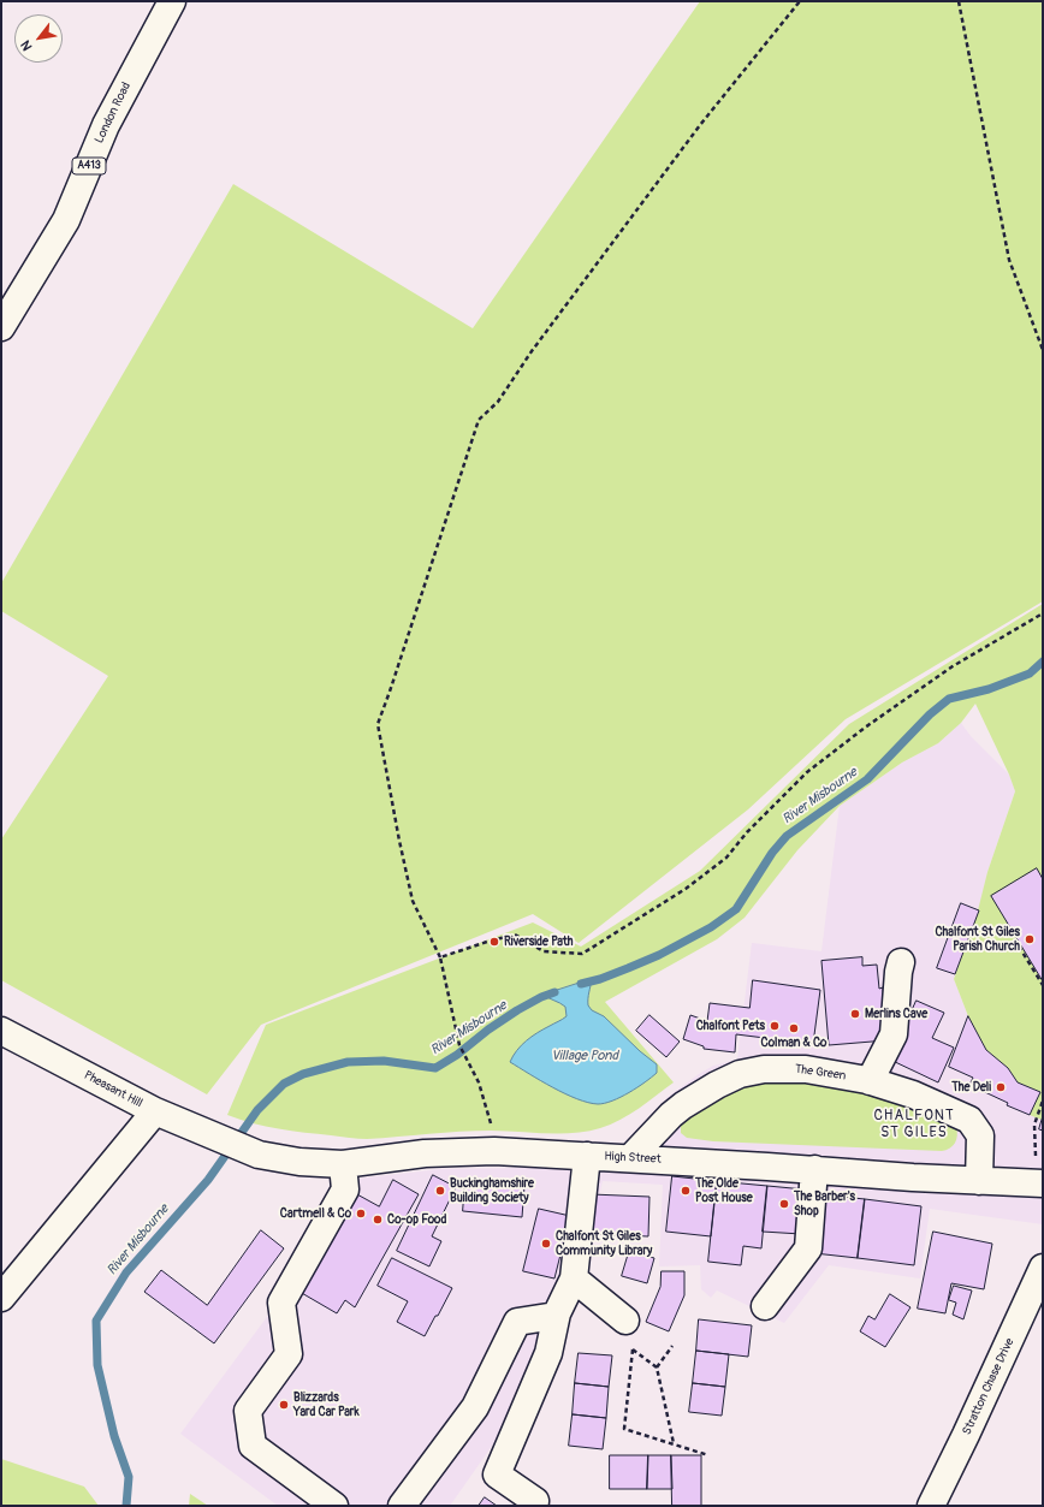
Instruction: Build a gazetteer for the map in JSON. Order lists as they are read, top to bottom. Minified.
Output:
{"streets":{"main road":["London Road","A413","The Green","Pheasant Hill","High Street","Stratton Chase Drive"]},"crossings":[["The Green","High Street"],["Pheasant Hill","High Street"]],"districts":["CHALFONT ST GILES"],"water":["River Misbourne","Village Pond"],"places":["Chalfont St Giles Parish Church","Riverside Path","Merlins Cave","Chalfont Pets","Colman & Co","The Deli","Buckinghamshire Building Society","The Olde Post House","The Barber's Shop","Cartmell & Co","Co-op Food","Chalfont St Giles Community Library","Blizzards Yard Car Park"],"north":"bottom left"}
